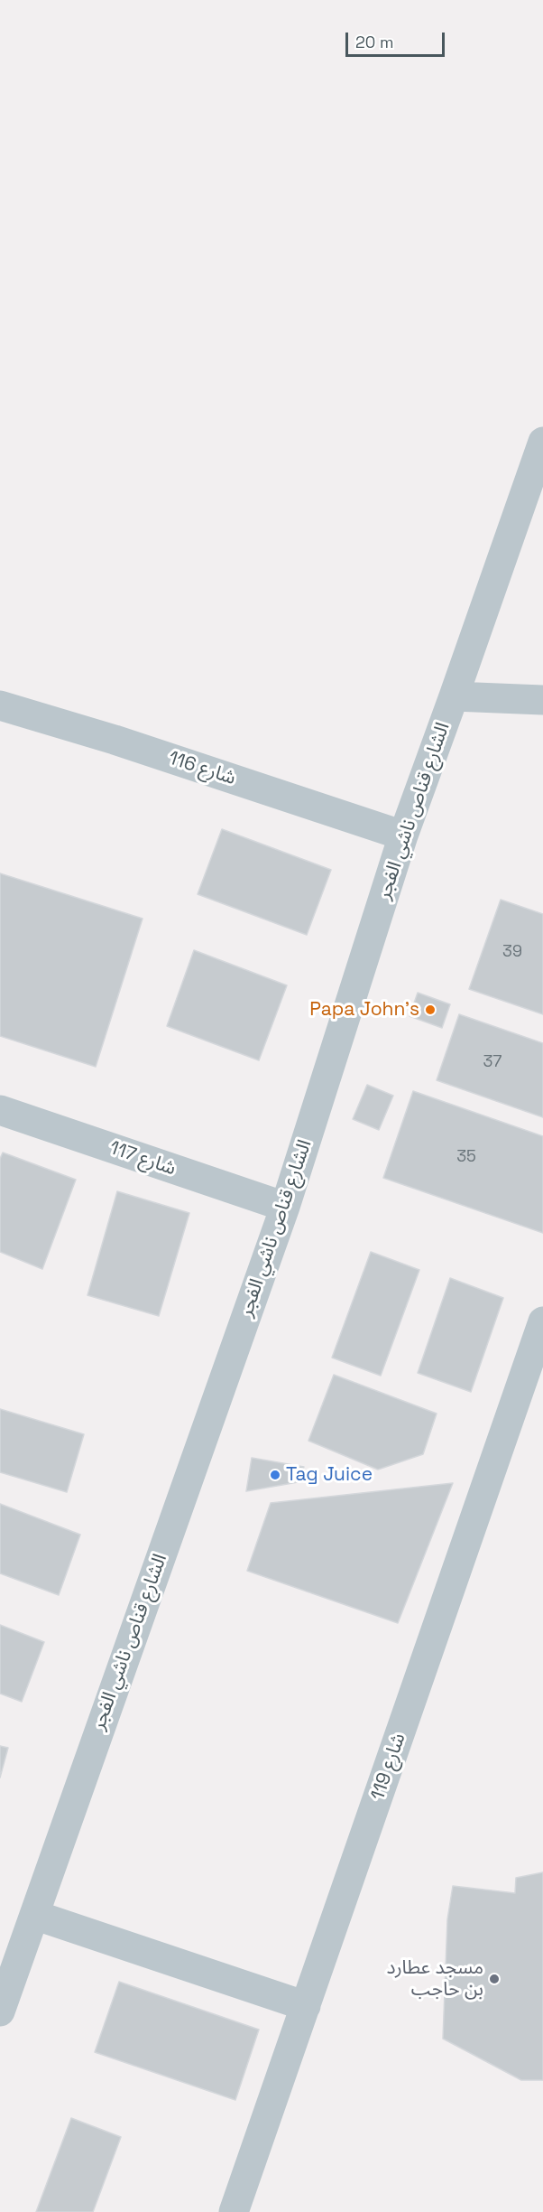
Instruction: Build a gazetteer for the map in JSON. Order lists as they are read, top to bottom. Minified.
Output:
{"streets":{"street":["شارع 116","الشارع قناص ناشي الفجر","شارع 117","شارع 119"]},"crossings":[["شارع 116","الشارع قناص ناشي الفجر"],["الشارع قناص ناشي الفجر","شارع 117"]],"places":["Papa John's","Tag Juice","مسجد عطارد بن حاجب"],"house_numbers":["39","37","35"],"scale_bar":"20 m"}
